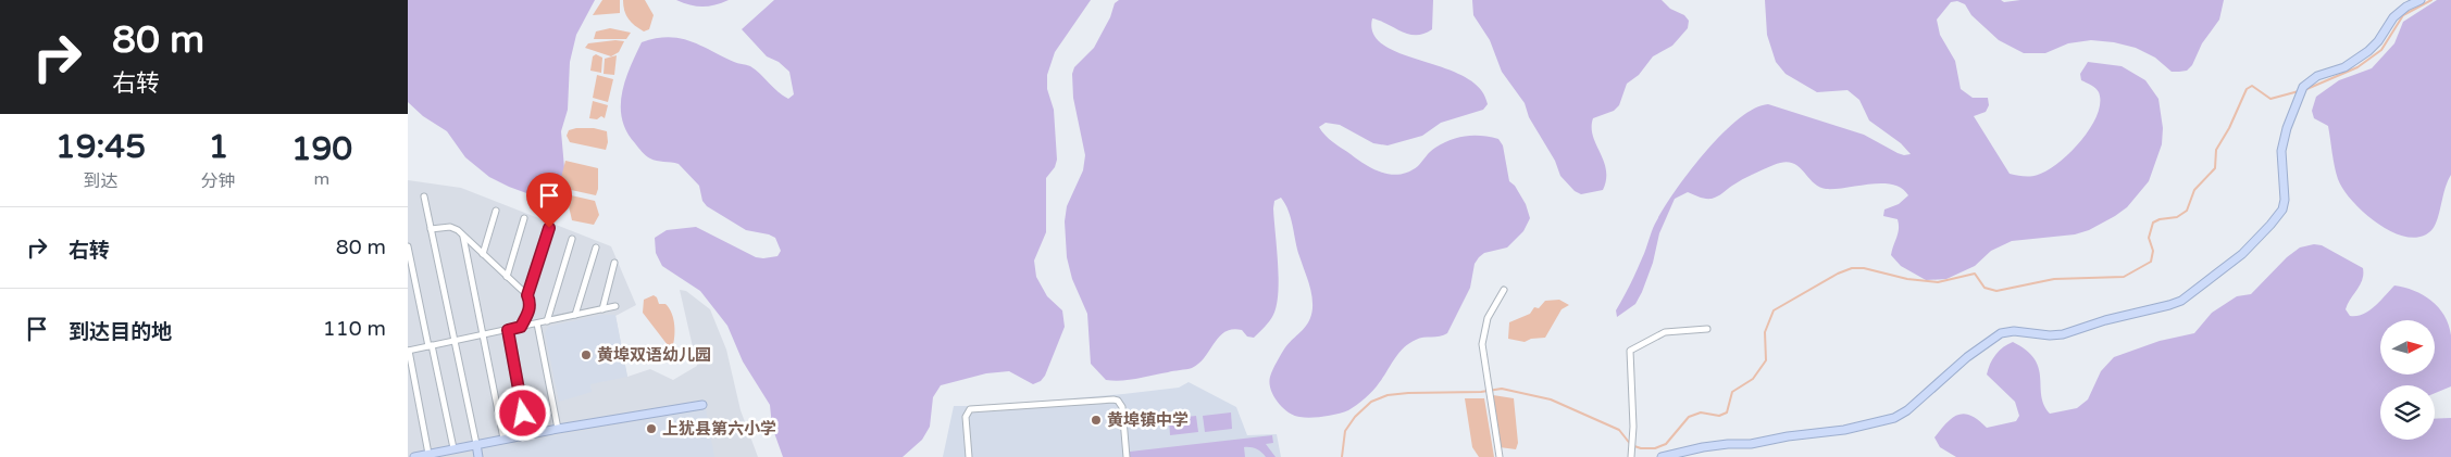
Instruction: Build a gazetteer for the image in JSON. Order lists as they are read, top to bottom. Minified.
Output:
{"places":["黄埠双语幼儿园","黄埠镇中学","上犹县第六小学"],"north":"right","page":{"turn":["80 m","右转"],"eta":["19:45","到达","1","分钟","190","m"],"list":[{"name":"右转","value":"80 m"},{"name":"到达目的地","value":"110 m"}]}}
